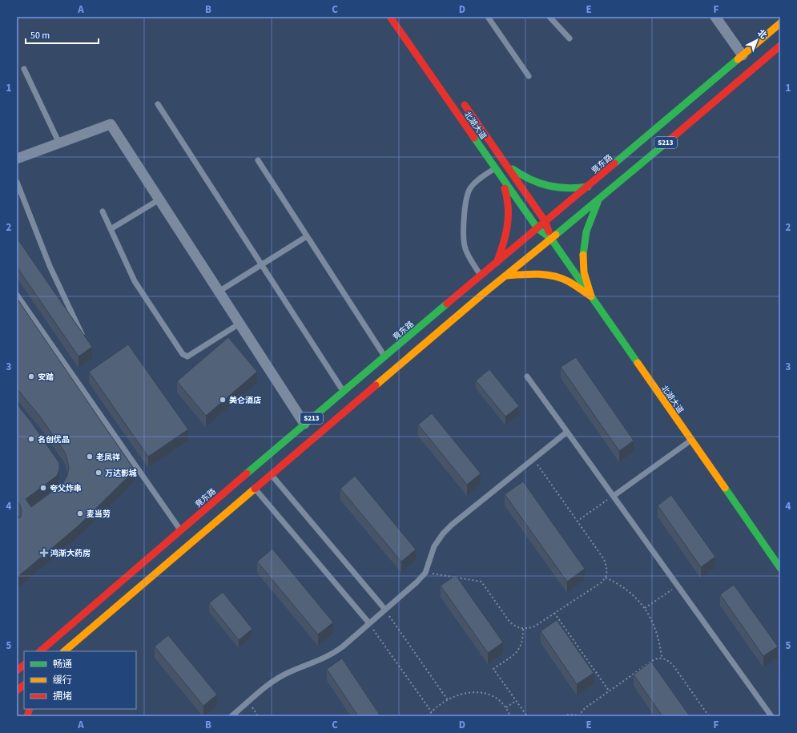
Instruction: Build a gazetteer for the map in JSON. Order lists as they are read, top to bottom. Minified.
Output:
{"streets":{"main road":["北湖大道","S213","竟东路"]},"crossings":[["北湖大道","S213"],["北湖大道","竟东路"]],"places":{"other":["安踏","美仑酒店","名创优品","老凤祥","万达影城","夸父炸串","麦当劳"],"health":["鸿渐大药房"]},"legend":["畅通","缓行","拥堵"],"scale_bar":"50 m","north":"top right","grid":{"columns":["A","B","C","D","E","F"],"rows":["1","2","3","4","5"]}}
